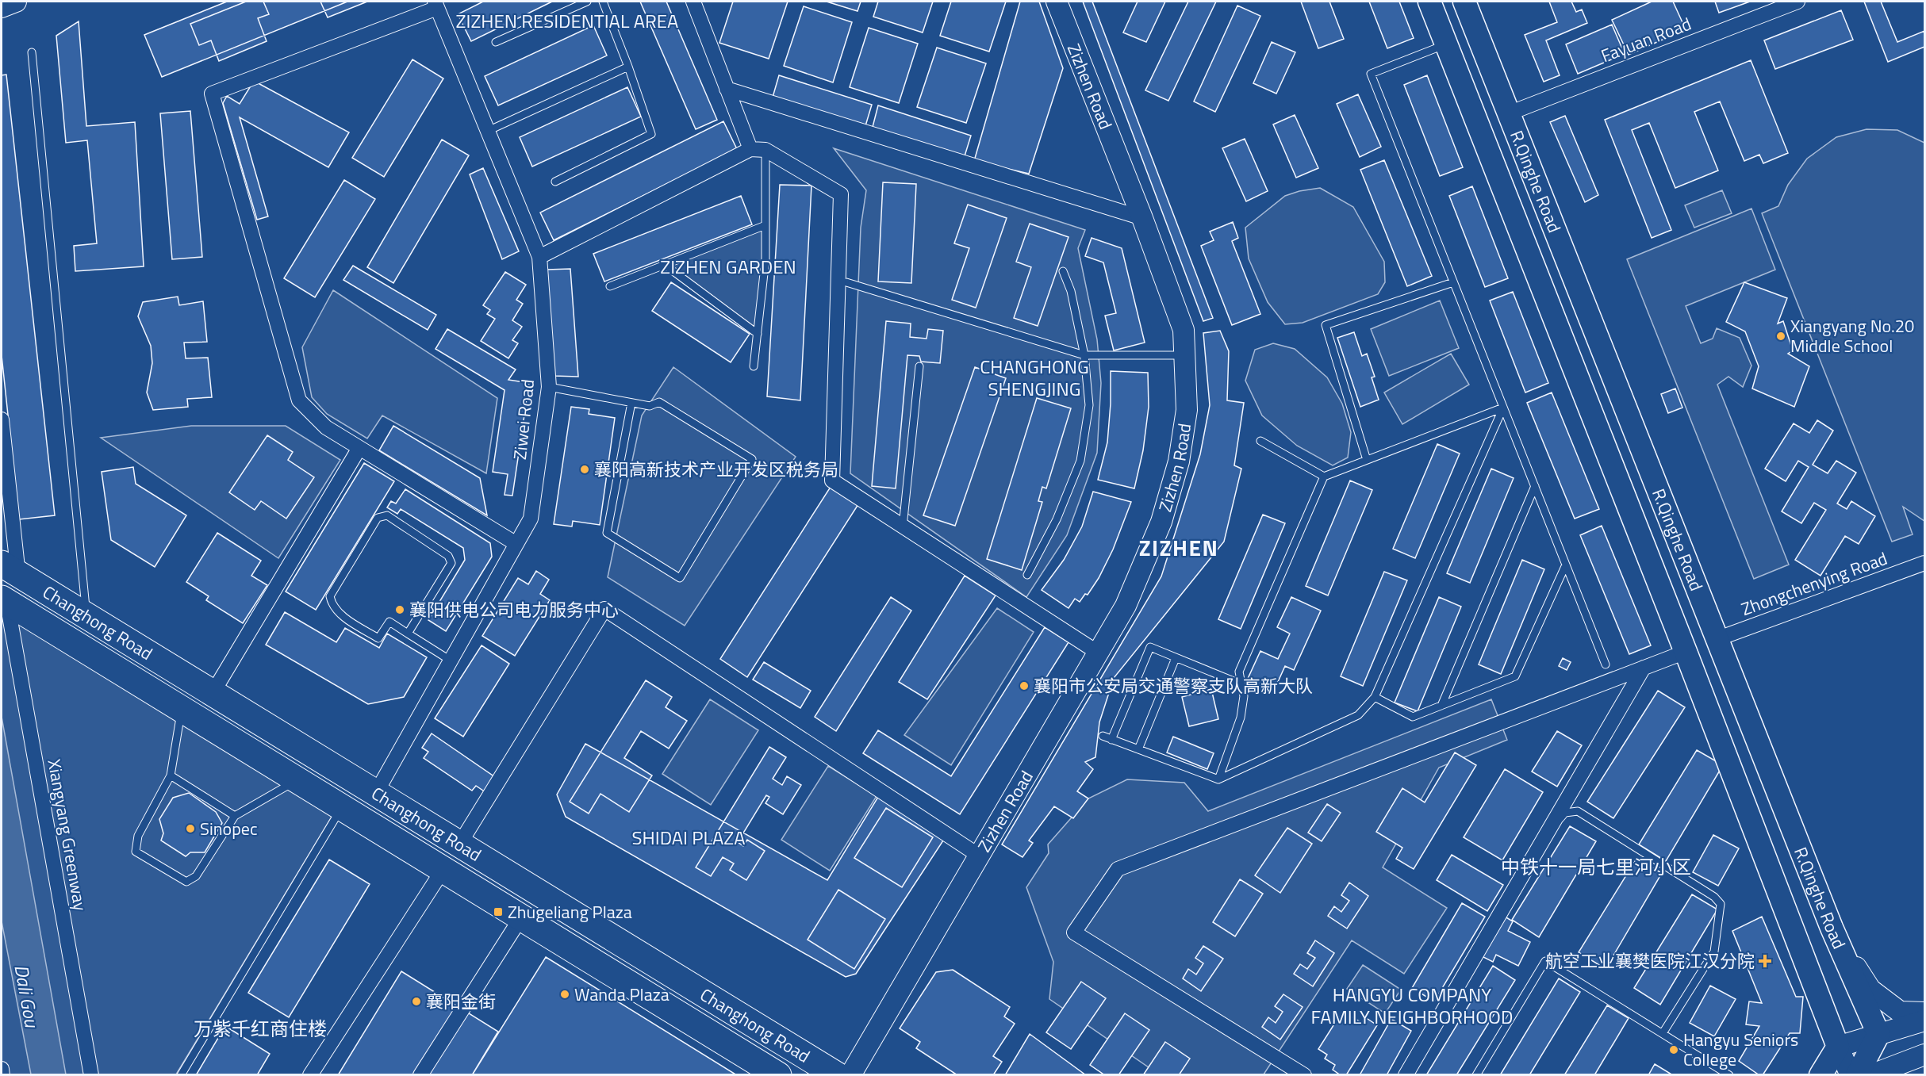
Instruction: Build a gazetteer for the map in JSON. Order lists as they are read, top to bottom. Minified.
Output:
{"streets":{"highway":["Changhong Road"],"main road":["R.Qinghe Road"],"street":["Fayuan Road","Zizhen Road","Ziwei Road","Zhongchenying Road","Xiangyang Greenway"]},"crossings":[["Fayuan Road","R.Qinghe Road"],["R.Qinghe Road","Zhongchenying Road"],["Ziwei Road","Changhong Road"],["Changhong Road","Xiangyang Greenway"]],"districts":["ZIZHEN RESIDENTIAL AREA","ZIZHEN GARDEN","CHANGHONG SHENGJING","ZIZHEN","SHIDAI PLAZA","中铁十一局七里河小区","HANGYU COMPANY FAMILY NEIGHBORHOOD","万紫千红商住楼"],"water":["Dali Gou"],"places":{"other":["Xiangyang No.20 Middle School","襄阳高新技术产业开发区税务局","襄阳供电公司电力服务中心","襄阳市公安局交通警察支队高新大队","Sinopec","Wanda Plaza","襄阳金街","Hangyu Seniors College"],"transit":["Zhugeliang Plaza"],"health":["航空工业襄樊医院江汉分院"]}}
